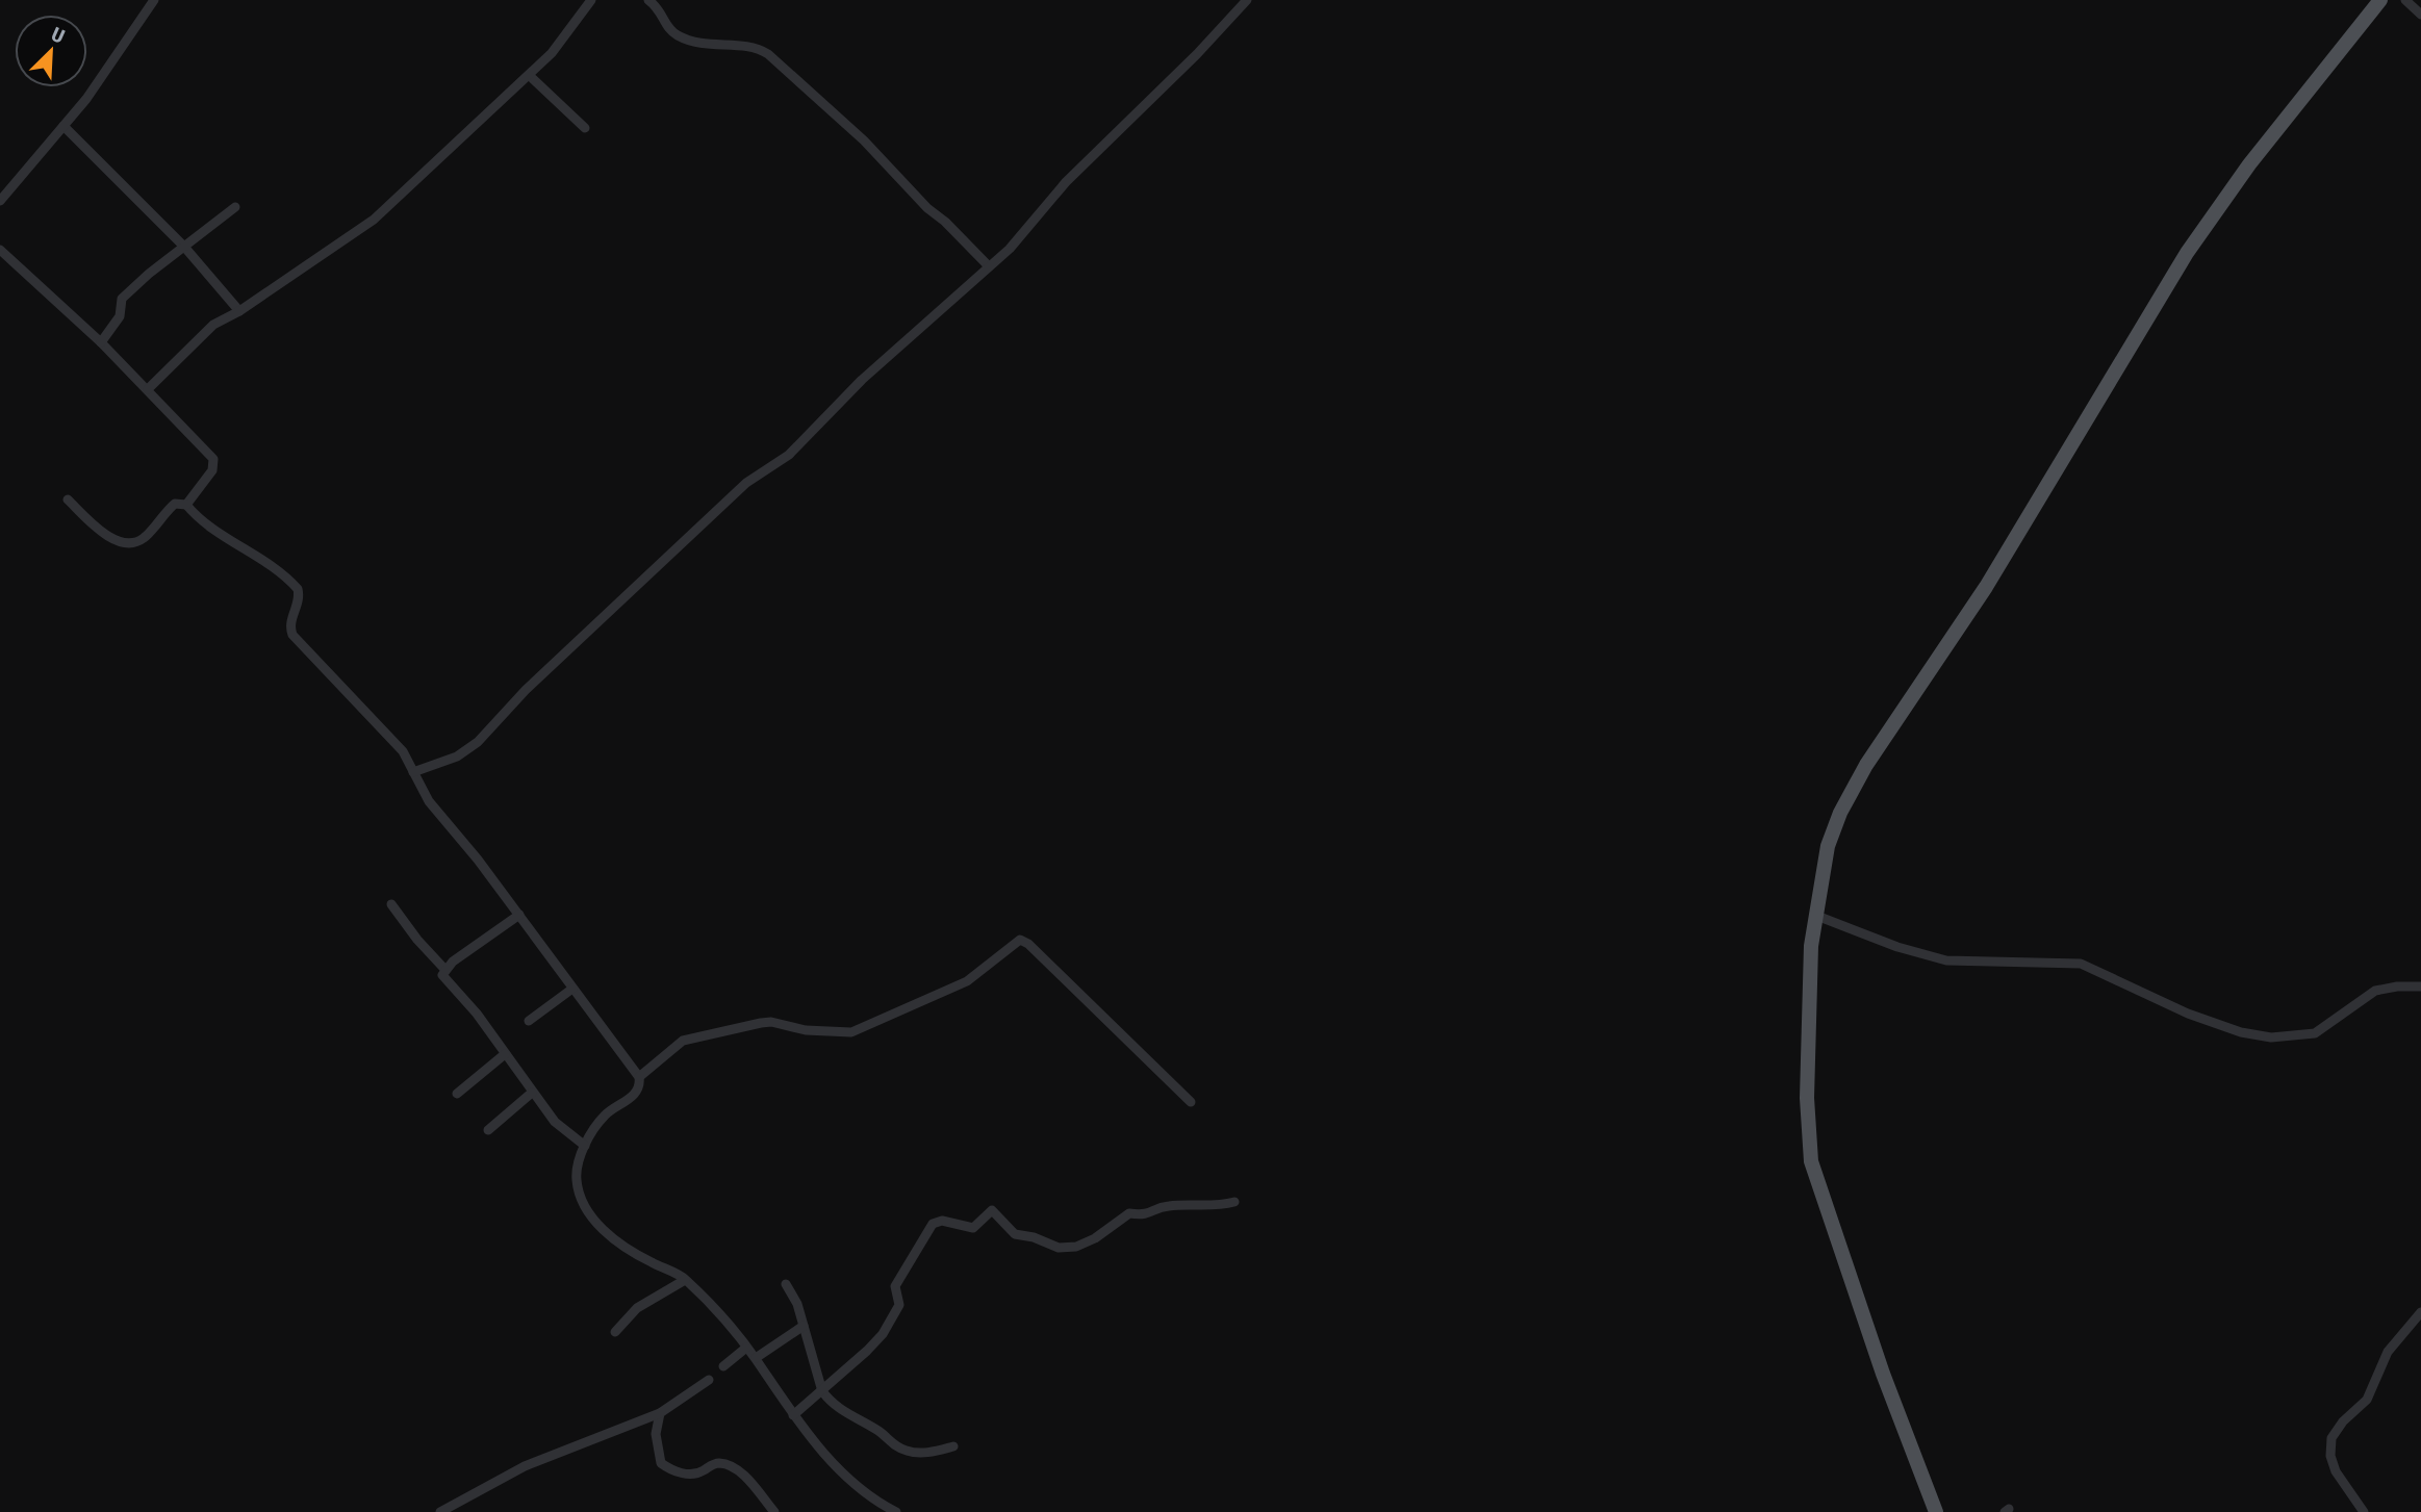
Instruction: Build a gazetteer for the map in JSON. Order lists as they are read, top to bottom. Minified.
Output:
{"north":"top right"}
